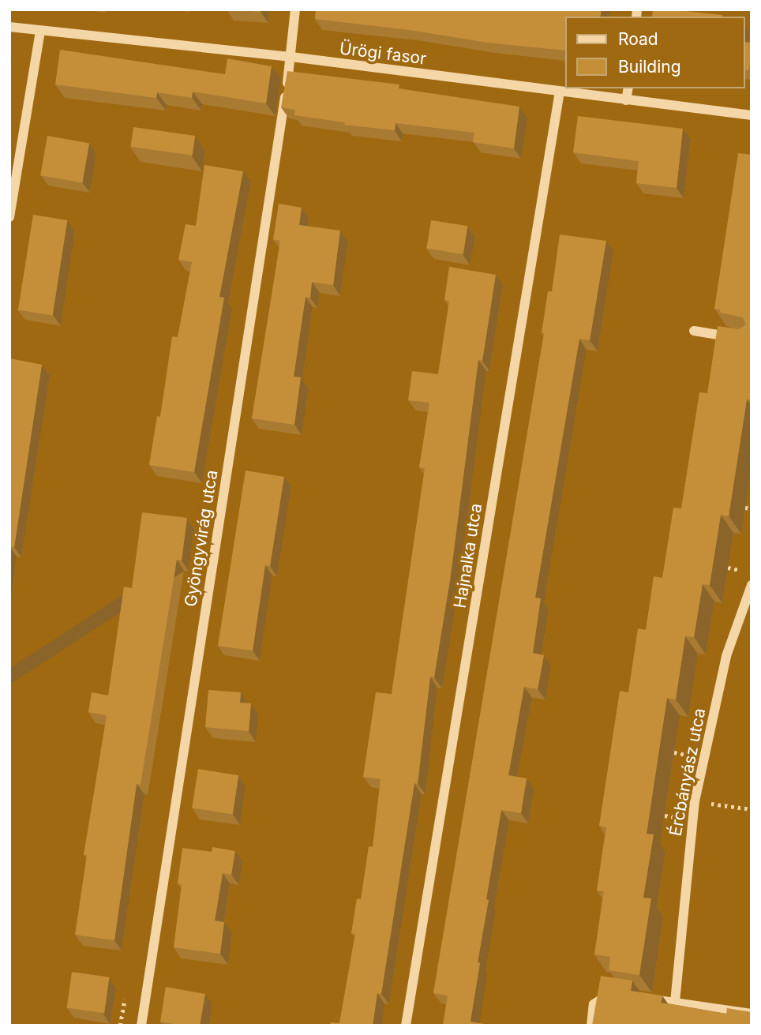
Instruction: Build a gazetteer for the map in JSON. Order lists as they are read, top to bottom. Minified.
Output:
{"streets":{"street":["Ürögi fasor","Gyöngyvirág utca","Hajnalka utca","Ércbányász utca"]},"crossings":[["Ürögi fasor","Gyöngyvirág utca"],["Ürögi fasor","Hajnalka utca"]],"legend":["Road","Building"]}
